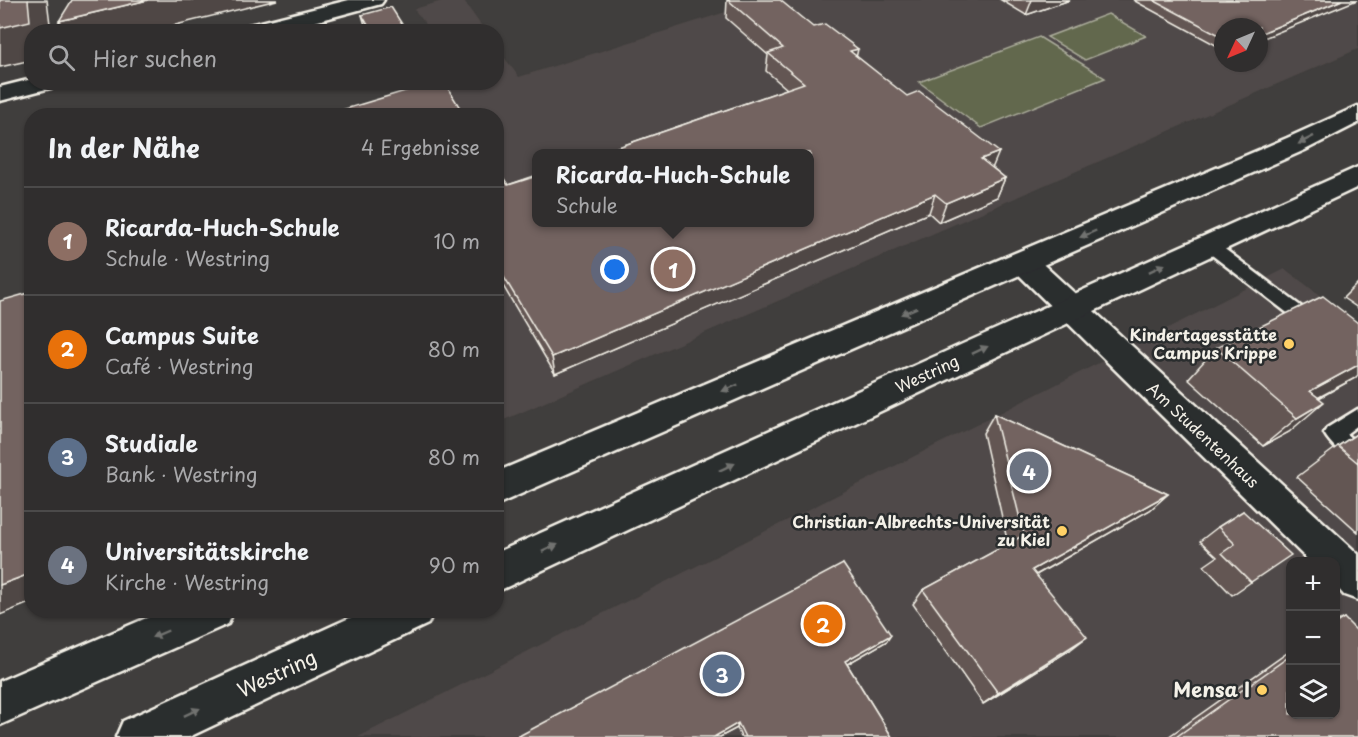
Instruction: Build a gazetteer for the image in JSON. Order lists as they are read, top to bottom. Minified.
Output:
{"streets":{"main road":["Westring","Am Studentenhaus"]},"crossings":[["Westring","Am Studentenhaus"]],"places":["Kindertagesstätte Campus Krippe","Christian-Albrechts-Universität zu Kiel","Mensa I"],"north":"bottom left","page":{"search":"Hier suchen","heading":["In der Nähe","4 Ergebnisse"],"popup":["Ricarda-Huch-Schule","Schule"],"list":[{"mark":"1","name":"Ricarda-Huch-Schule","note":"Schule · Westring","value":"10 m"},{"mark":"2","name":"Campus Suite","note":"Café · Westring","value":"80 m"},{"mark":"3","name":"Studiale","note":"Bank · Westring","value":"80 m"},{"mark":"4","name":"Universitätskirche","note":"Kirche · Westring","value":"90 m"}],"pins":["1","4","2","3"],"map_buttons":["+","−"]}}
